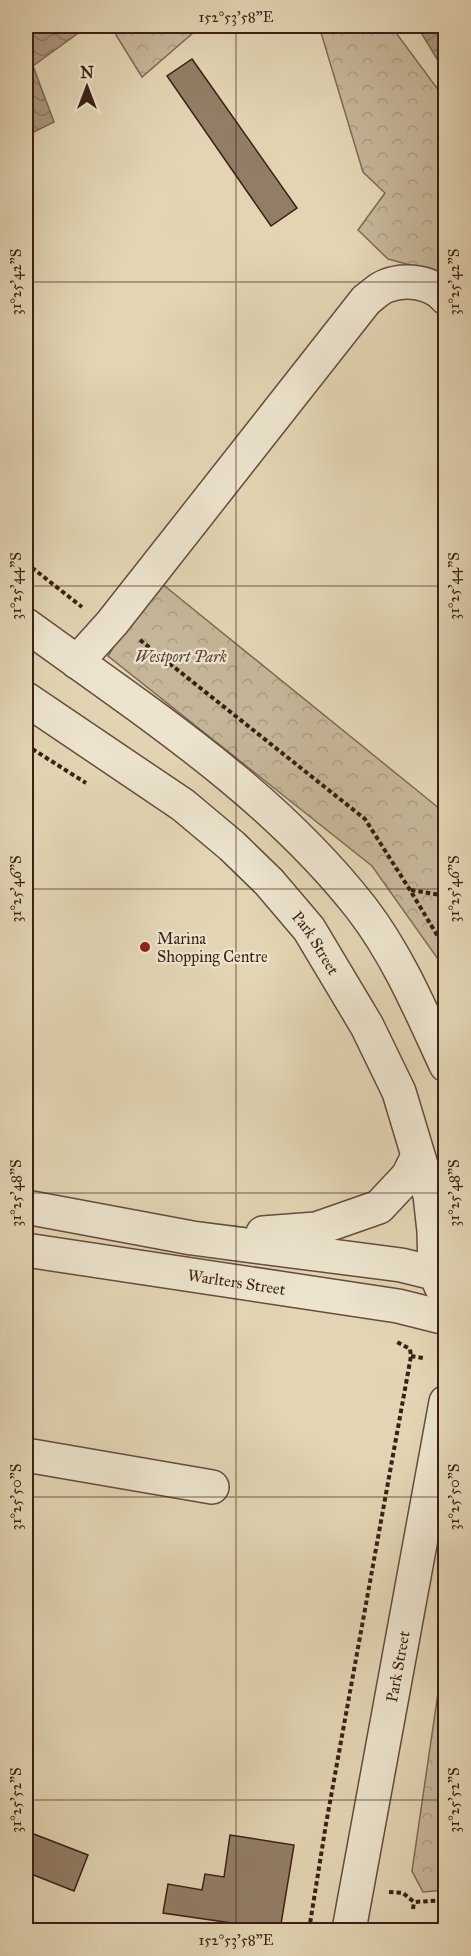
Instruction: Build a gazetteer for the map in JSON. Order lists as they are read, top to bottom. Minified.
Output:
{"streets":{"street":["Park Street","Warlters Street"]},"parks":["Westport Park"],"places":["Marina Shopping Centre"],"north":"top","coordinates":["152°53'58\"E","31°25'42\"S","31°25'44\"S","31°25'46\"S","31°25'48\"S","31°25'50\"S","31°25'52\"S"]}
